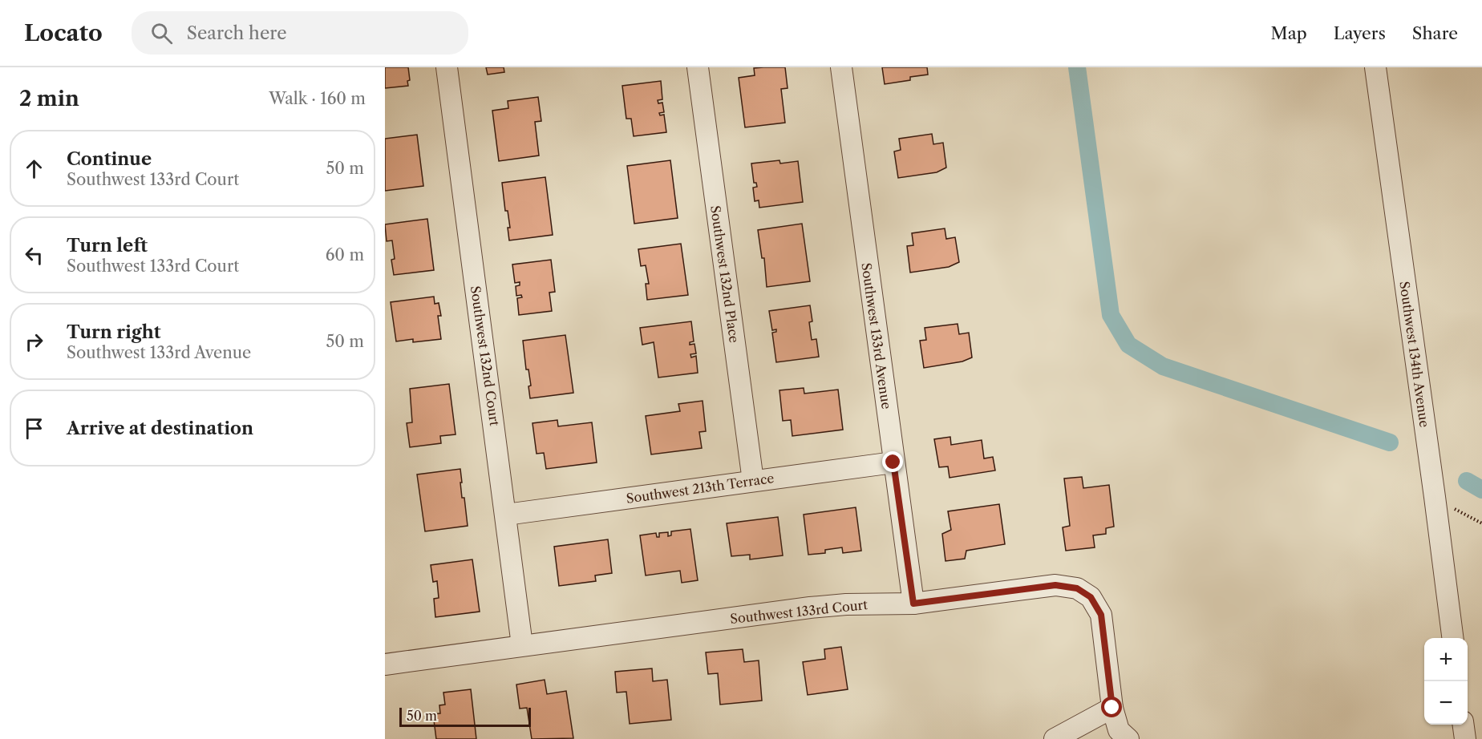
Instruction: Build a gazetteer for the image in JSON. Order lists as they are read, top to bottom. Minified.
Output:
{"streets":{"street":["Southwest 132nd Place","Southwest 133rd Avenue","Southwest 134th Avenue","Southwest 132nd Court","Southwest 213th Terrace","Southwest 133rd Court"]},"crossings":[["Southwest 132nd Place","Southwest 213th Terrace"],["Southwest 133rd Avenue","Southwest 213th Terrace"],["Southwest 133rd Avenue","Southwest 133rd Court"],["Southwest 132nd Court","Southwest 213th Terrace"],["Southwest 132nd Court","Southwest 133rd Court"]],"scale_bar":"50 m","page":{"header":"Locato","search":"Search here","nav":["Map","Layers","Share"],"heading":["2 min","Walk · 160 m"],"list":[["Continue","Southwest 133rd Court","50 m"],["Turn left","Southwest 133rd Court","60 m"],["Turn right","Southwest 133rd Avenue","50 m"],"Arrive at destination"],"map_buttons":["+","−"],"scale":"50 m"}}
